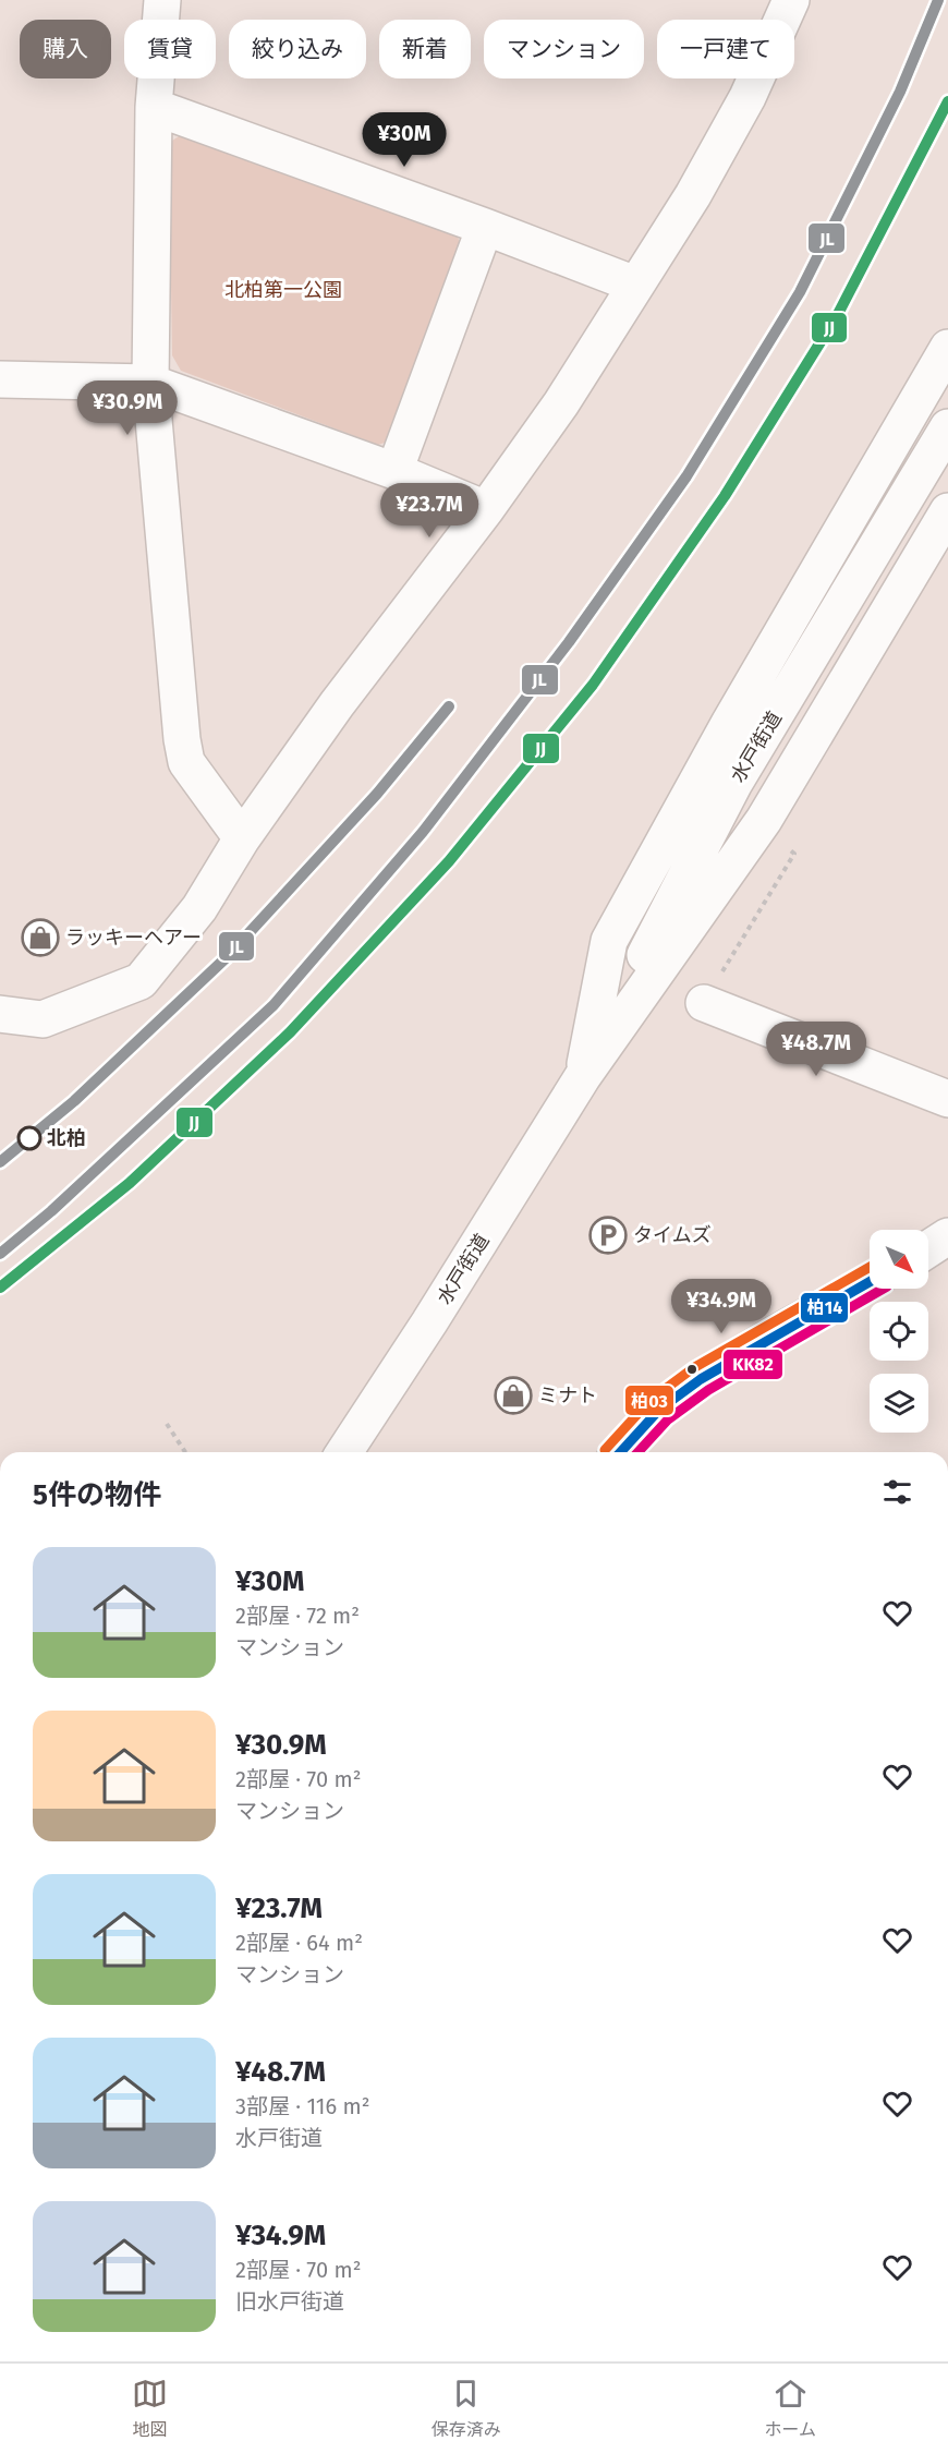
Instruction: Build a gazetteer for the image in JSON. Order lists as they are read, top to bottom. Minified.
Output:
{"streets":{"main road":["水戸街道"]},"parks":["北柏第一公園"],"places":{"shop":["ラッキーヘアー","ミナト"],"other":["北柏"],"parking":["タイムズ"]},"lines":["transit line JL","transit line JJ","transit line 柏03","transit line 柏14","transit line KK82"],"north":"bottom right","page":{"chip":["購入","賃貸","絞り込み","新着","マンション","一戸建て"],"price":["¥30M","¥30.9M","¥23.7M","¥48.7M","¥34.9M"],"heading":"5件の物件","list":[{"name":"¥30M","note":"2部屋 · 72 m² · マンション"},{"name":"¥30.9M","note":"2部屋 · 70 m² · マンション"},{"name":"¥23.7M","note":"2部屋 · 64 m² · マンション"},{"name":"¥48.7M","note":"3部屋 · 116 m² · 水戸街道"},{"name":"¥34.9M","note":"2部屋 · 70 m² · 旧水戸街道"}],"tabs":["地図","保存済み","ホーム"]}}
